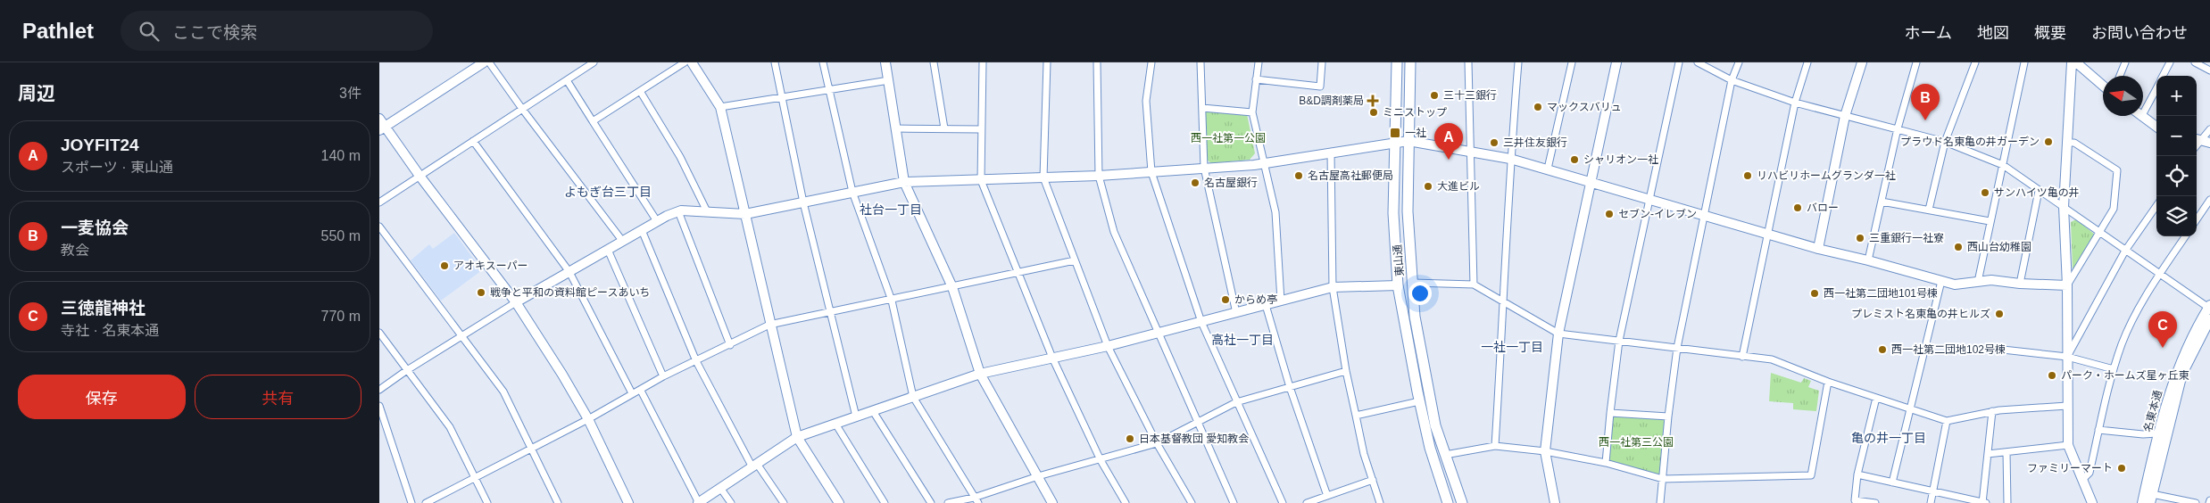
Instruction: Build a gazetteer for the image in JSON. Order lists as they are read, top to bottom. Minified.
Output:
{"streets":{"main road":["東山通"],"street":["名東本通"]},"districts":["よもぎ台三丁目","社台一丁目","高社一丁目","一社一丁目","亀の井一丁目"],"parks":["西一社第一公園","西一社第三公園"],"places":{"other":["三十三銀行","マックスバリュ","ミニストップ","プラウド名東亀の井ガーデン","三井住友銀行","シャリオン一社","名古屋高社郵便局","リハビリホームグランダ一社","名古屋銀行","大進ビル","サンハイツ亀の井","バロー","セブン-イレブン","三重銀行一社寮","西山台幼稚園","アオキスーパー","戦争と平和の資料館ピースあいち","西一社第二団地101号棟","からめ亭","プレミスト名東亀の井ヒルズ","西一社第二団地102号棟","パーク・ホームズ星ヶ丘東","日本基督教団 愛知教会","ファミリーマート"],"health":["B&D調剤薬局"],"transit":["一社"]},"north":"left","page":{"header":"Pathlet","search":"ここで検索","nav":["ホーム","地図","概要","お問い合わせ"],"heading":["周辺","3件"],"map_buttons":["+","−"],"pins":["B","A","C"],"list":[{"mark":"A","name":"JOYFIT24","note":"スポーツ · 東山通","value":"140 m"},{"mark":"B","name":"一麦協会","note":"教会","value":"550 m"},{"mark":"C","name":"三徳龍神社","note":"寺社 · 名東本通","value":"770 m"}],"buttons":["保存","共有"]}}
